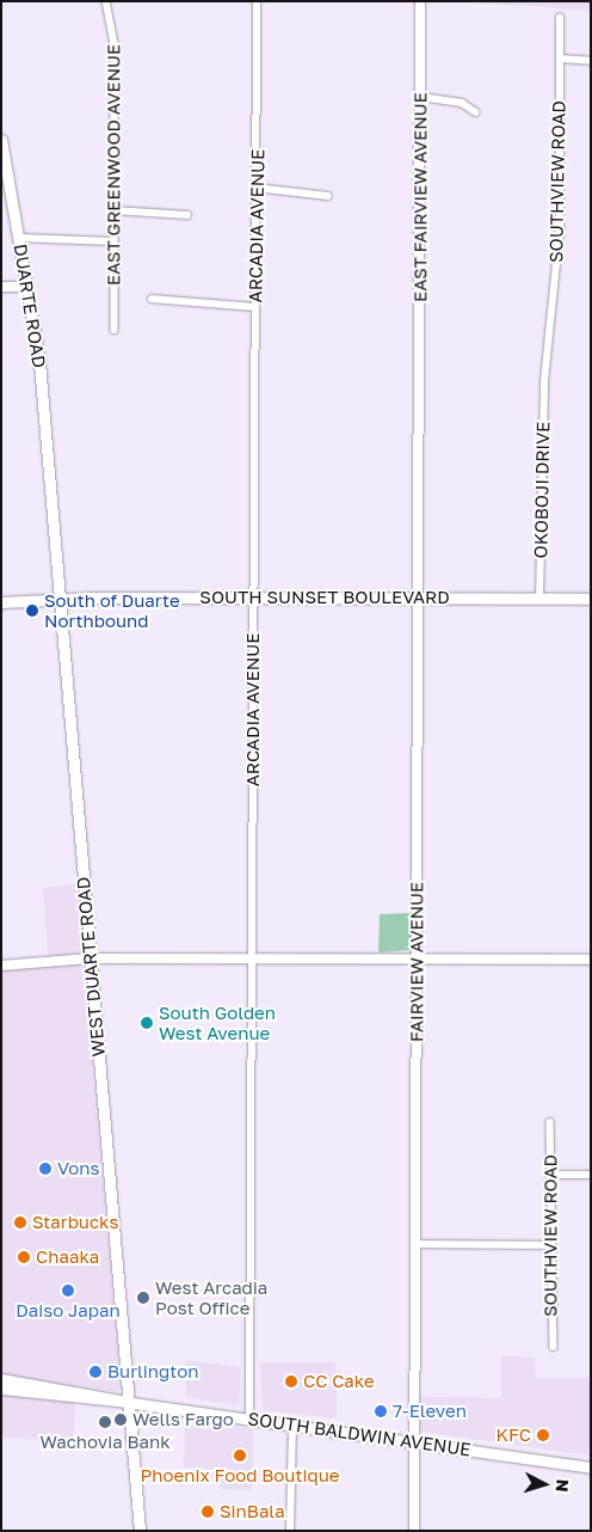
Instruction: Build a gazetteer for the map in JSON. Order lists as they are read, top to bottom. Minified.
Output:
{"streets":{"main road":["DUARTE ROAD","SOUTH SUNSET BOULEVARD","WEST DUARTE ROAD","SOUTH BALDWIN AVENUE"],"street":["EAST GREENWOOD AVENUE","SOUTHVIEW ROAD","EAST FAIRVIEW AVENUE","ARCADIA AVENUE","OKOBOJI DRIVE","FAIRVIEW AVENUE"]},"crossings":[["SOUTHVIEW ROAD","OKOBOJI DRIVE"],["EAST FAIRVIEW AVENUE","FAIRVIEW AVENUE"],["ARCADIA AVENUE","SOUTH SUNSET BOULEVARD"],["ARCADIA AVENUE","SOUTH BALDWIN AVENUE"],["DUARTE ROAD","WEST DUARTE ROAD"],["OKOBOJI DRIVE","SOUTH SUNSET BOULEVARD"],["SOUTH SUNSET BOULEVARD","FAIRVIEW AVENUE"],["SOUTH SUNSET BOULEVARD","WEST DUARTE ROAD"],["FAIRVIEW AVENUE","SOUTH BALDWIN AVENUE"],["WEST DUARTE ROAD","SOUTH BALDWIN AVENUE"]],"places":["South of Duarte Northbound","South Golden West Avenue","Vons","Starbucks","Chaaka","Daiso Japan","West Arcadia Post Office","Burlington","CC Cake","7-Eleven","Wells Fargo","Wachovia Bank","KFC","Phoenix Food Boutique","SinBala"],"north":"right"}
